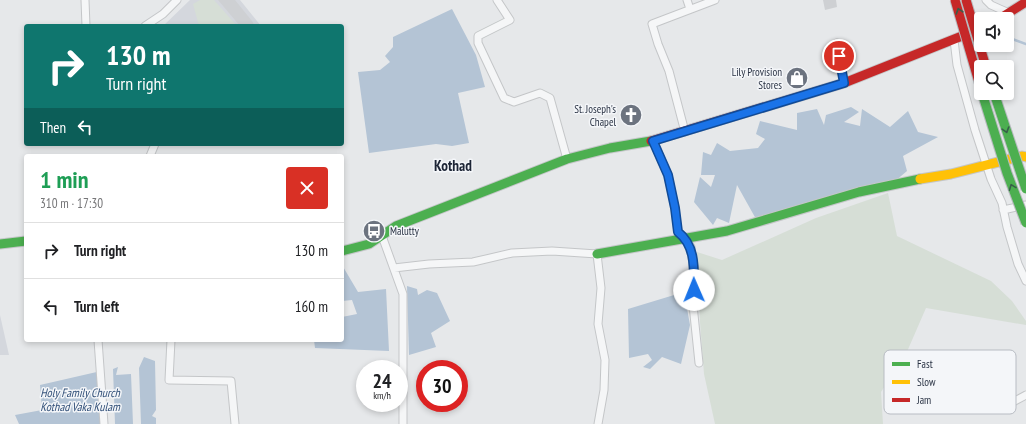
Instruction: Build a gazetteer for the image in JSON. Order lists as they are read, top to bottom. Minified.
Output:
{"districts":["Kothad"],"water":["Holy Family Church Kothad Vaka Kulam"],"places":{"shop":["Lily Provision Stores"],"church":["St. Joseph's Chapel"],"bus stop":["Malutty"]},"legend":["Fast","Slow","Jam"],"page":{"turn":["130 m","Turn right"],"then":"Then","heading":["1 min","310 m · 17:30"],"list":[{"name":"Turn right","value":"130 m"},{"name":"Turn left","value":"160 m"}],"speed":"24 km/h","limit":"30"}}
